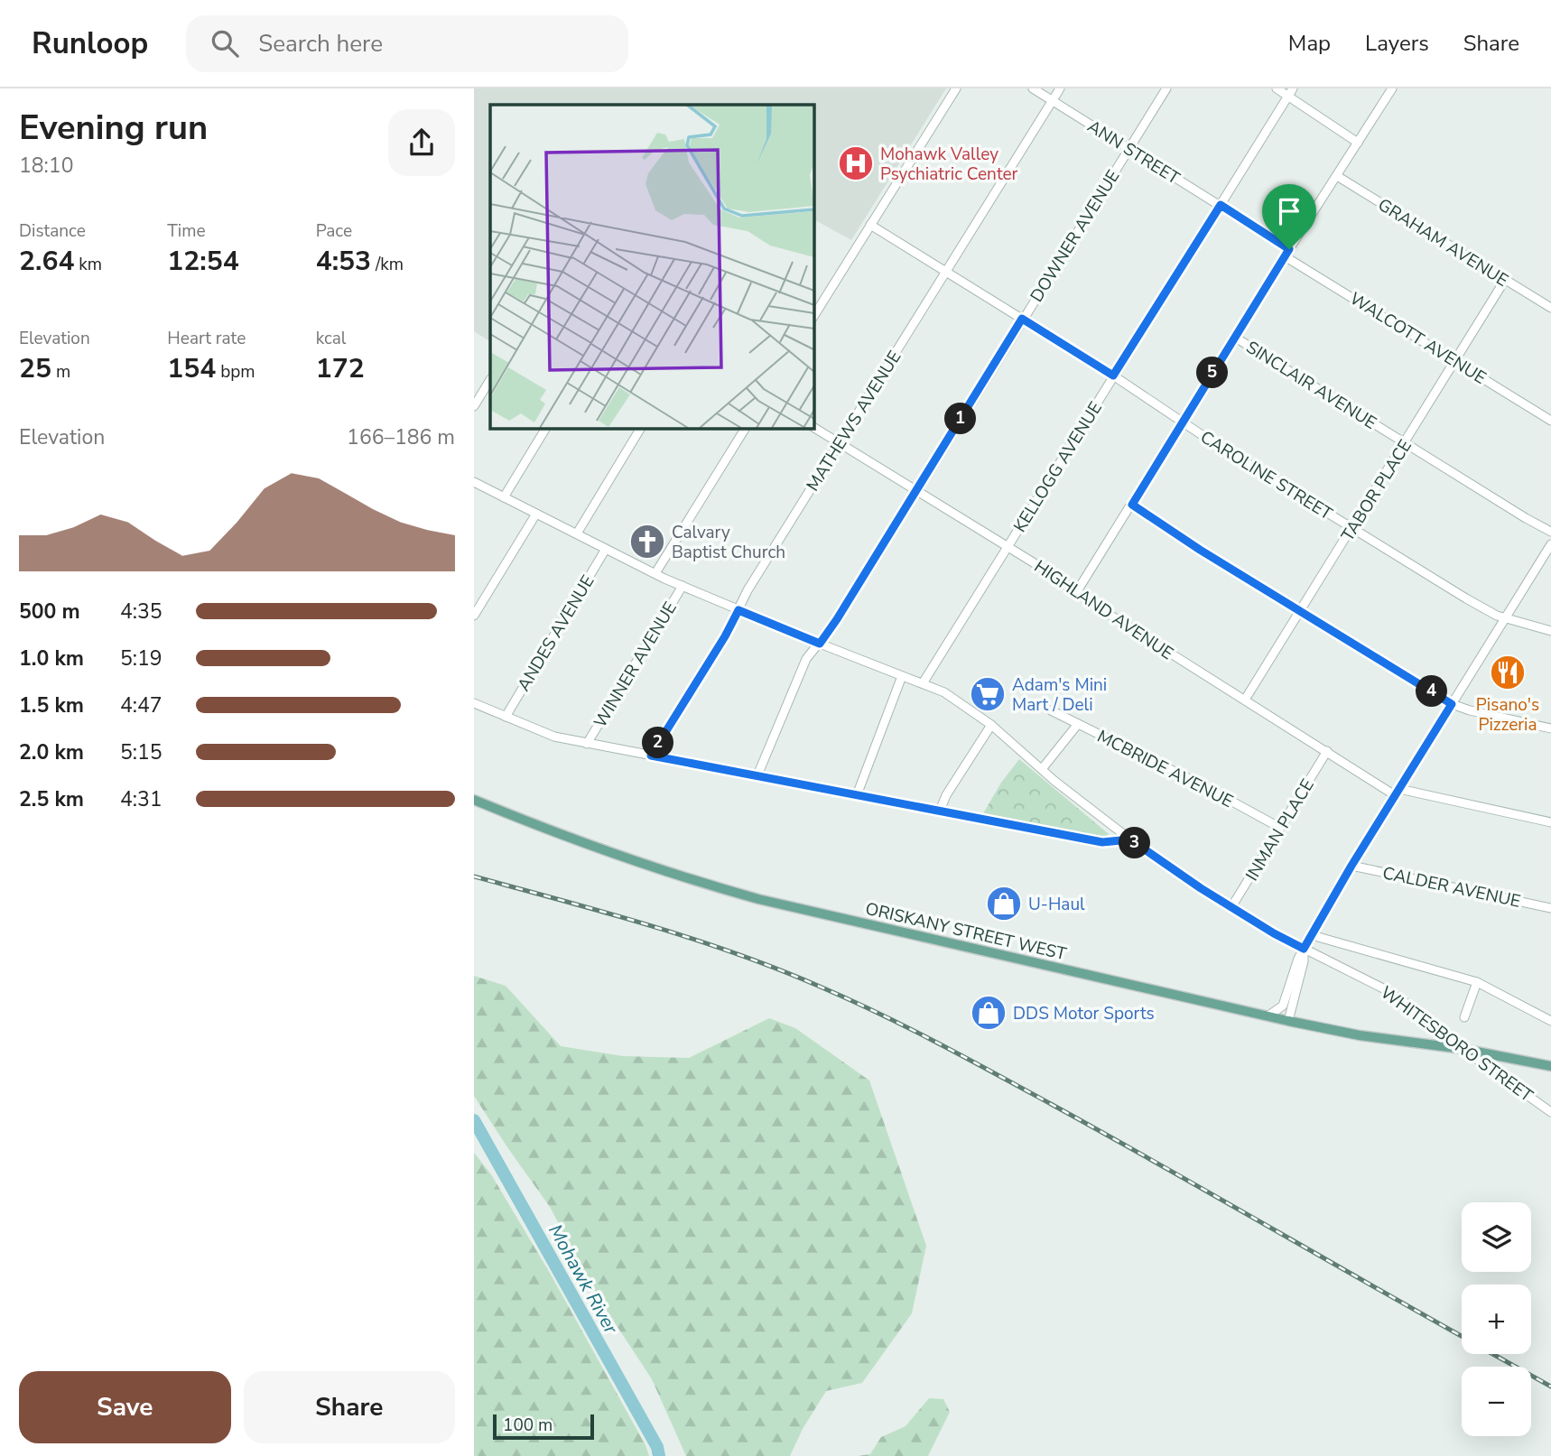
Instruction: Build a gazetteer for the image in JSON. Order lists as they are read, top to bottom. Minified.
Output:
{"streets":{"main road":["ORISKANY STREET WEST"],"street":["ANN STREET","DOWNER AVENUE","GRAHAM AVENUE","WALCOTT AVENUE","SINCLAIR AVENUE","MATHEWS AVENUE","KELLOGG AVENUE","CAROLINE STREET","TABOR PLACE","HIGHLAND AVENUE","ANDES AVENUE","WINNER AVENUE","MCBRIDE AVENUE","INMAN PLACE","CALDER AVENUE","WHITESBORO STREET"]},"crossings":[["ANN STREET","DOWNER AVENUE"],["ANN STREET","WALCOTT AVENUE"],["ANN STREET","MATHEWS AVENUE"],["ANN STREET","KELLOGG AVENUE"],["DOWNER AVENUE","CAROLINE STREET"],["DOWNER AVENUE","HIGHLAND AVENUE"],["DOWNER AVENUE","WHITESBORO STREET"],["GRAHAM AVENUE","TABOR PLACE"],["WALCOTT AVENUE","TABOR PLACE"],["SINCLAIR AVENUE","TABOR PLACE"],["MATHEWS AVENUE","CAROLINE STREET"],["MATHEWS AVENUE","HIGHLAND AVENUE"],["MATHEWS AVENUE","WHITESBORO STREET"],["KELLOGG AVENUE","CAROLINE STREET"],["KELLOGG AVENUE","HIGHLAND AVENUE"],["KELLOGG AVENUE","WHITESBORO STREET"],["CAROLINE STREET","TABOR PLACE"],["TABOR PLACE","HIGHLAND AVENUE"],["HIGHLAND AVENUE","INMAN PLACE"],["ANDES AVENUE","WHITESBORO STREET"],["WINNER AVENUE","WHITESBORO STREET"],["MCBRIDE AVENUE","INMAN PLACE"],["INMAN PLACE","WHITESBORO STREET"],["ORISKANY STREET WEST","WHITESBORO STREET"]],"water":["Mohawk River"],"places":{"hospital":["Mohawk Valley Psychiatric Center"],"church":["Calvary Baptist Church"],"restaurant":["Pisano's Pizzeria"],"supermarket":["Adam's Mini Mart / Deli"],"shop":["U-Haul","DDS Motor Sports"]},"scale_bar":"100 m","page":{"header":"Runloop","search":"Search here","nav":["Map","Layers","Share"],"heading":["Evening run","18:10"],"stats":[["Distance","2.64 km"],["Time","12:54"],["Pace","4:53 /km"],["Elevation","25 m"],["Heart rate","154 bpm"],["kcal","172"]],"pins":["5","1","4","2","3"],"chart":["Elevation","166–186 m"],"list":[{"name":"500 m","note":"4:35"},{"name":"1.0 km","note":"5:19"},{"name":"1.5 km","note":"4:47"},{"name":"2.0 km","note":"5:15"},{"name":"2.5 km","note":"4:31"}],"map_buttons":["+","−"],"buttons":["Save","Share"],"scale":"100 m"}}
